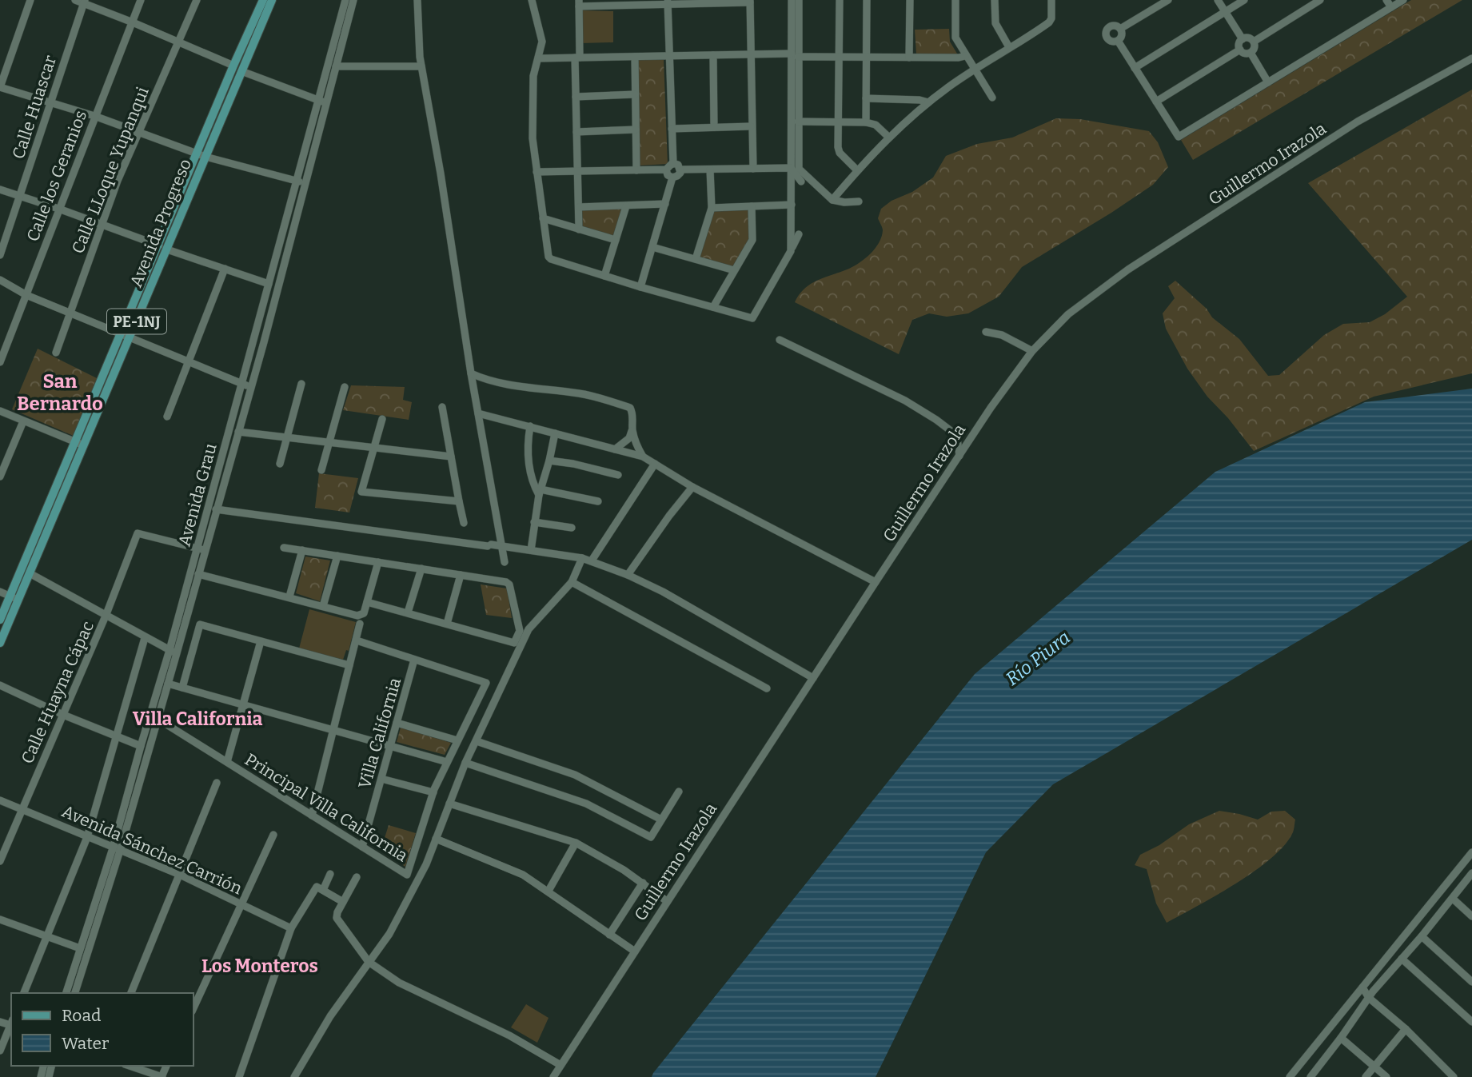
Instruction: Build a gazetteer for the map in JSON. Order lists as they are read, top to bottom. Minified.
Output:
{"streets":{"main road":["Avenida Progreso","PE-1NJ"],"street":["Calle Huascar","Guillermo Irazola","Calle LLoque Yupanqui","Calle los Geranios","Avenida Grau","Calle Huayna Cápac","Villa California","Principal Villa California","Avenida Sánchez Carrión"]},"crossings":[["Avenida Grau","Calle Huayna Cápac"],["Avenida Grau","Principal Villa California"],["Avenida Grau","Avenida Sánchez Carrión"],["Calle Huayna Cápac","Avenida Sánchez Carrión"],["Villa California","Principal Villa California"]],"districts":["San Bernardo","Villa California","Los Monteros"],"water":["Río Piura"],"legend":["Road","Water"]}
